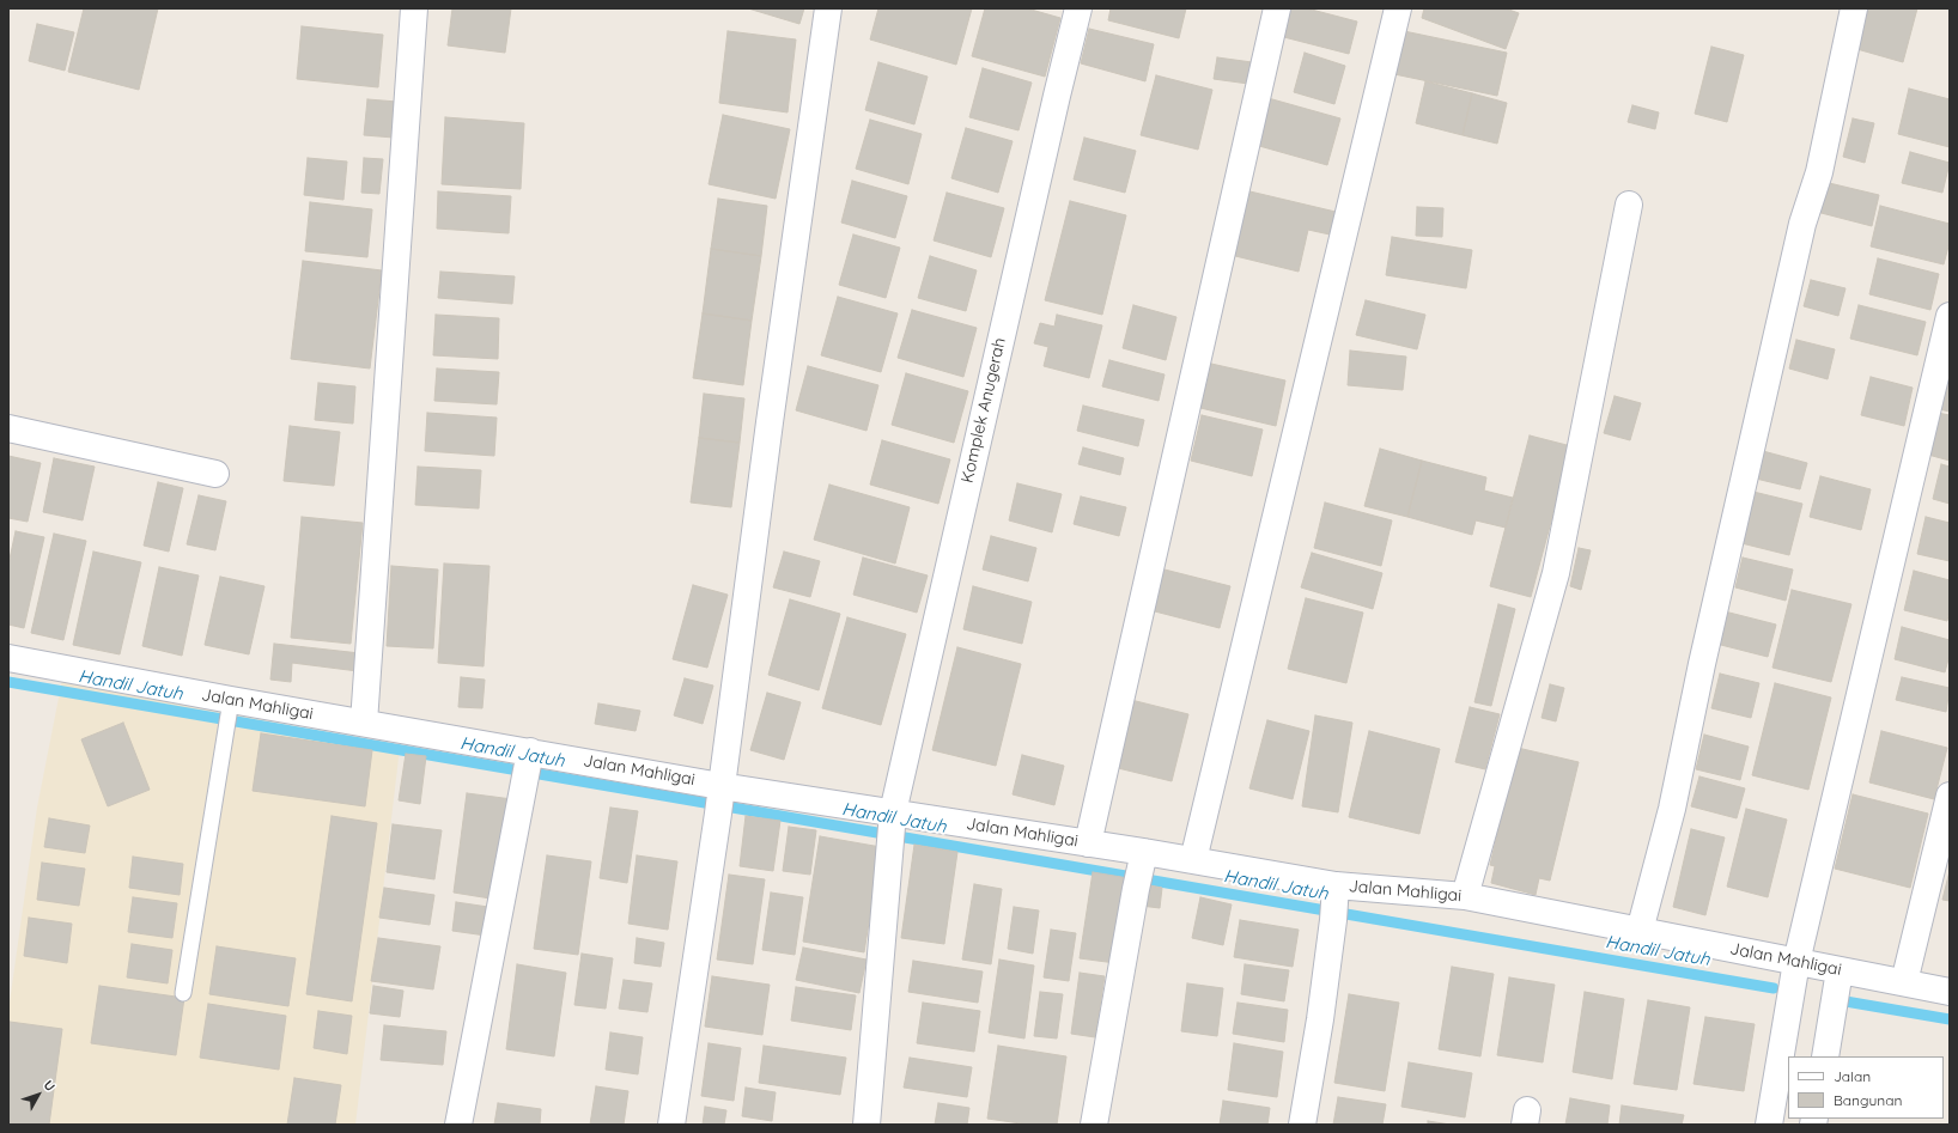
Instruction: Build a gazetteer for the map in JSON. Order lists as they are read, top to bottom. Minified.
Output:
{"streets":{"street":["Komplek Anugerah","Jalan Mahligai"]},"crossings":[["Komplek Anugerah","Jalan Mahligai"]],"water":["Handil Jatuh"],"legend":["Jalan","Bangunan"],"north":"top right"}
